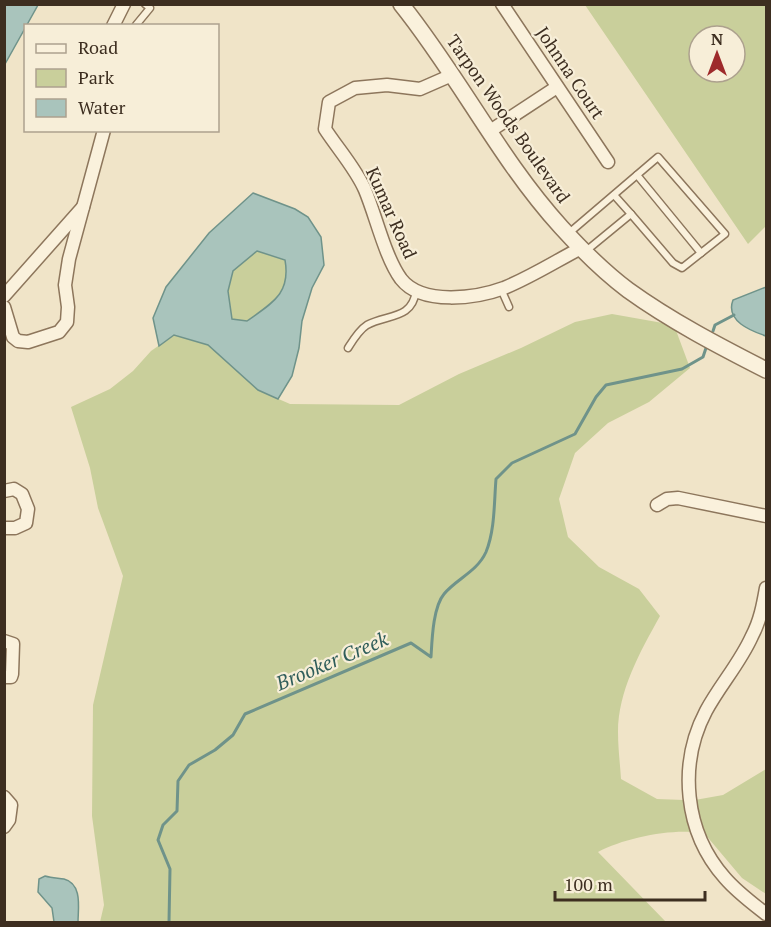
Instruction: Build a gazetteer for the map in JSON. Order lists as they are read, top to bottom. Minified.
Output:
{"streets":{"street":["Johnna Court","Tarpon Woods Boulevard","Kumar Road"]},"crossings":[["Tarpon Woods Boulevard","Kumar Road"]],"water":["Brooker Creek"],"legend":["Road","Park","Water"],"scale_bar":"100 m","north":"top"}
